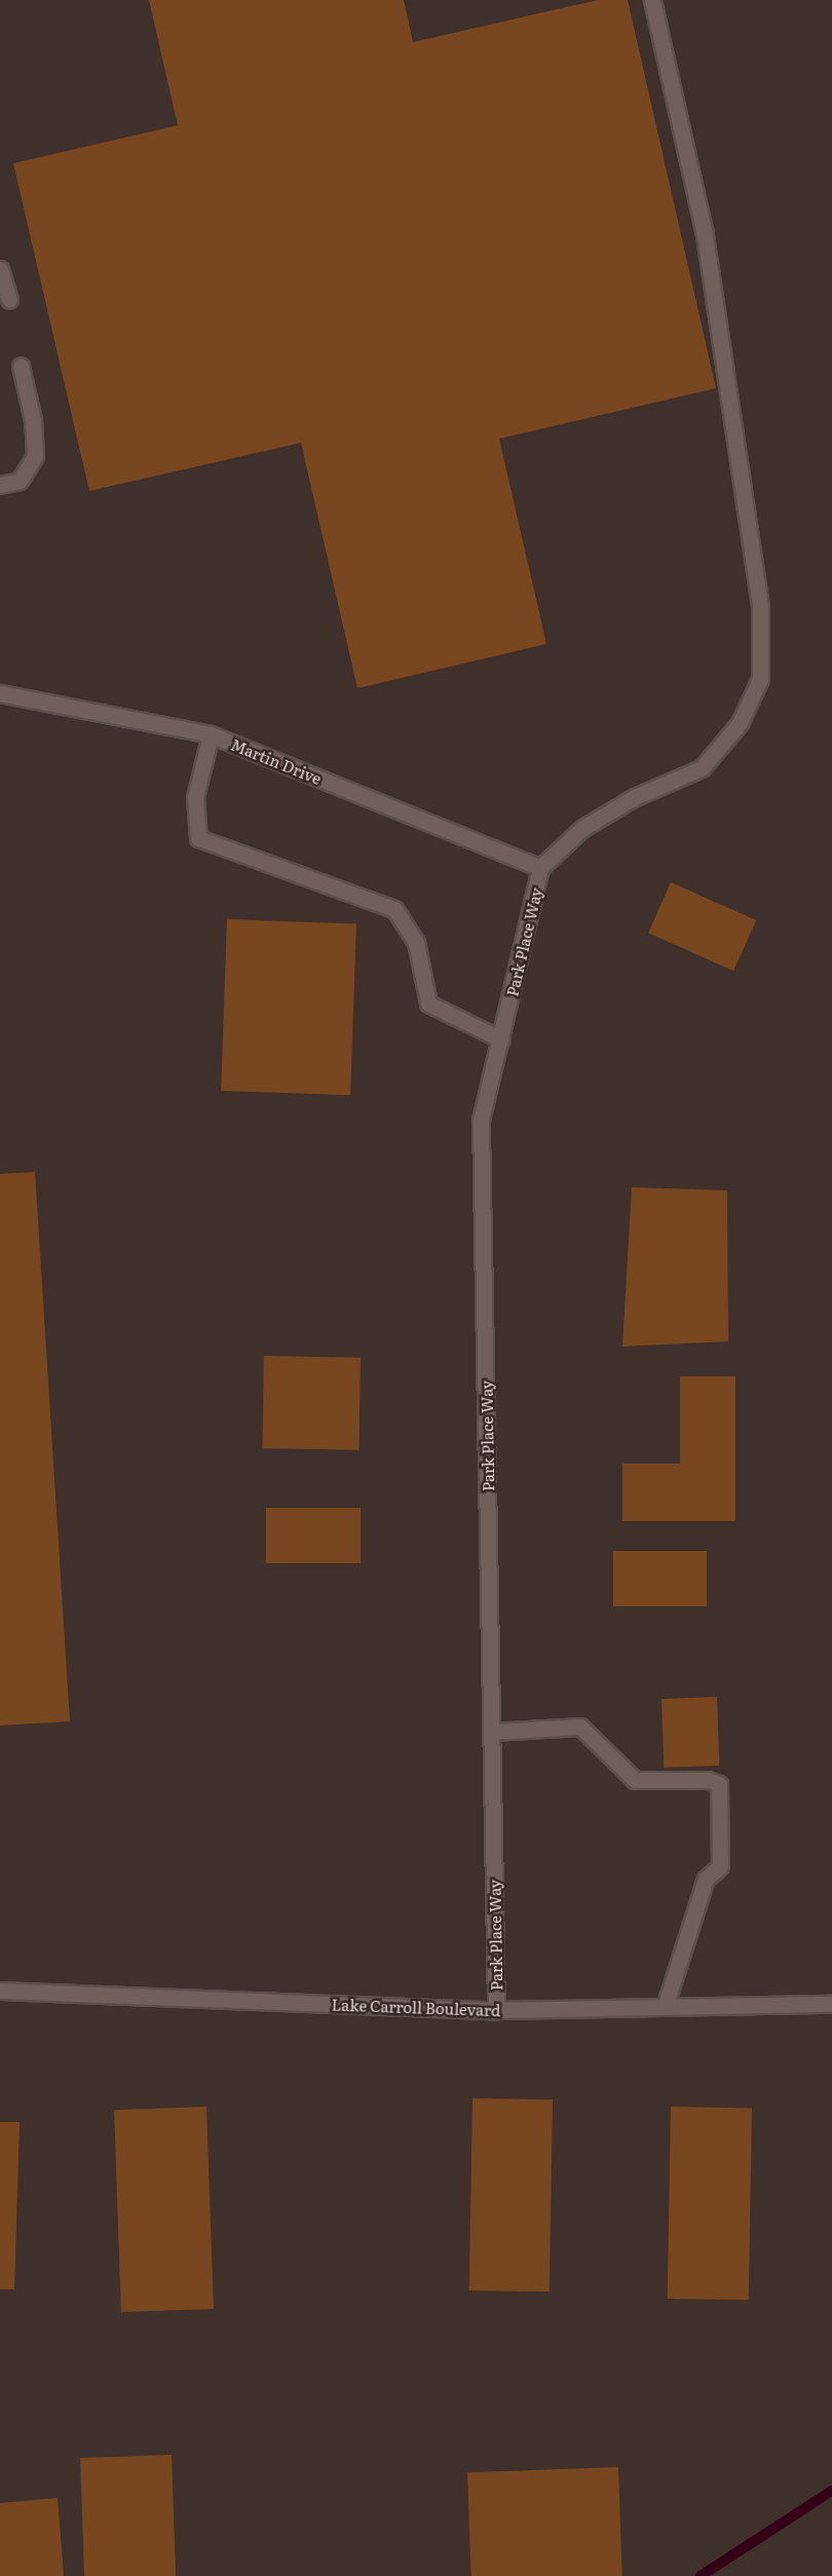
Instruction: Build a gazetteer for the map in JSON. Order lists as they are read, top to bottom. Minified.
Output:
{"streets":{"street":["Martin Drive","Park Place Way","Lake Carroll Boulevard"]},"crossings":[["Martin Drive","Park Place Way"],["Park Place Way","Lake Carroll Boulevard"]]}
